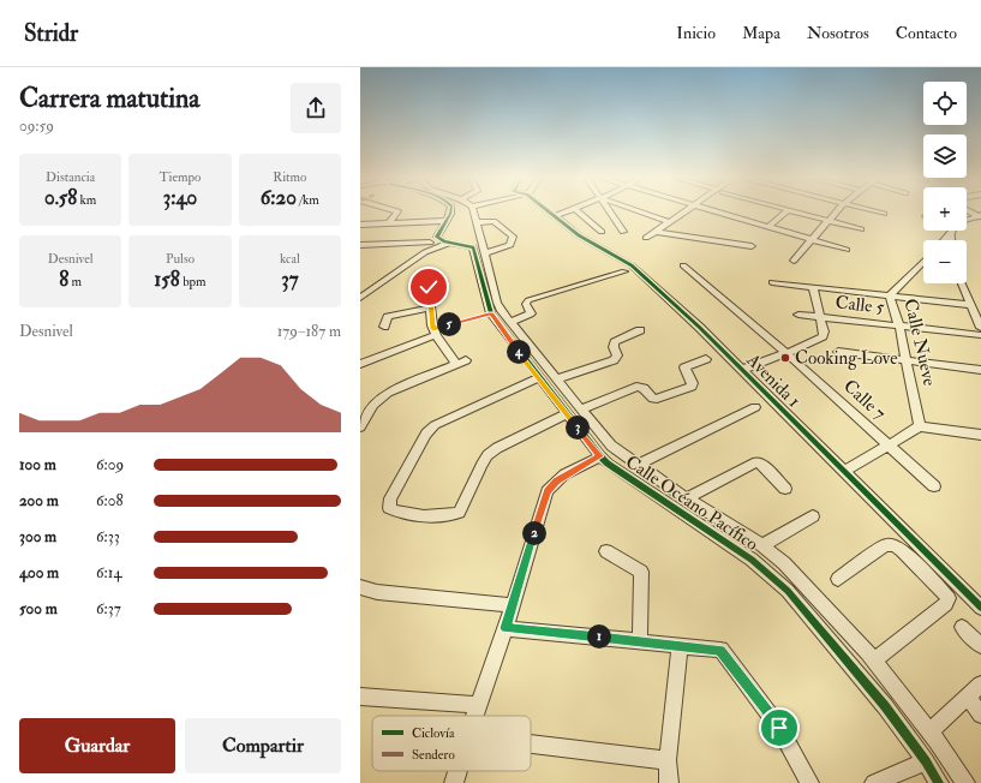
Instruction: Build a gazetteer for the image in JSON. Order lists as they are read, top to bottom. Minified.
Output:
{"streets":{"street":["Calle 5","Calle Nueve","Avenida 1","Calle 7","Calle Océano Pacífico"]},"crossings":[["Calle 5","Calle Nueve"],["Calle 5","Avenida 1"],["Calle 5","Calle 7"]],"places":["Cooking Love"],"legend":["Ciclovía","Sendero"],"page":{"header":"Stridr","nav":["Inicio","Mapa","Nosotros","Contacto"],"heading":["Carrera matutina","09:59"],"map_buttons":["+","−"],"stats":[["Distancia","0.58 km"],["Tiempo","3:40"],["Ritmo","6:20 /km"],["Desnivel","8 m"],["Pulso","158 bpm"],["kcal","37"]],"chart":["Desnivel","179–187 m"],"pins":["5","4","3","2","1"],"list":[{"name":"100 m","note":"6:09"},{"name":"200 m","note":"6:08"},{"name":"300 m","note":"6:33"},{"name":"400 m","note":"6:14"},{"name":"500 m","note":"6:37"}],"buttons":["Guardar","Compartir"]}}
